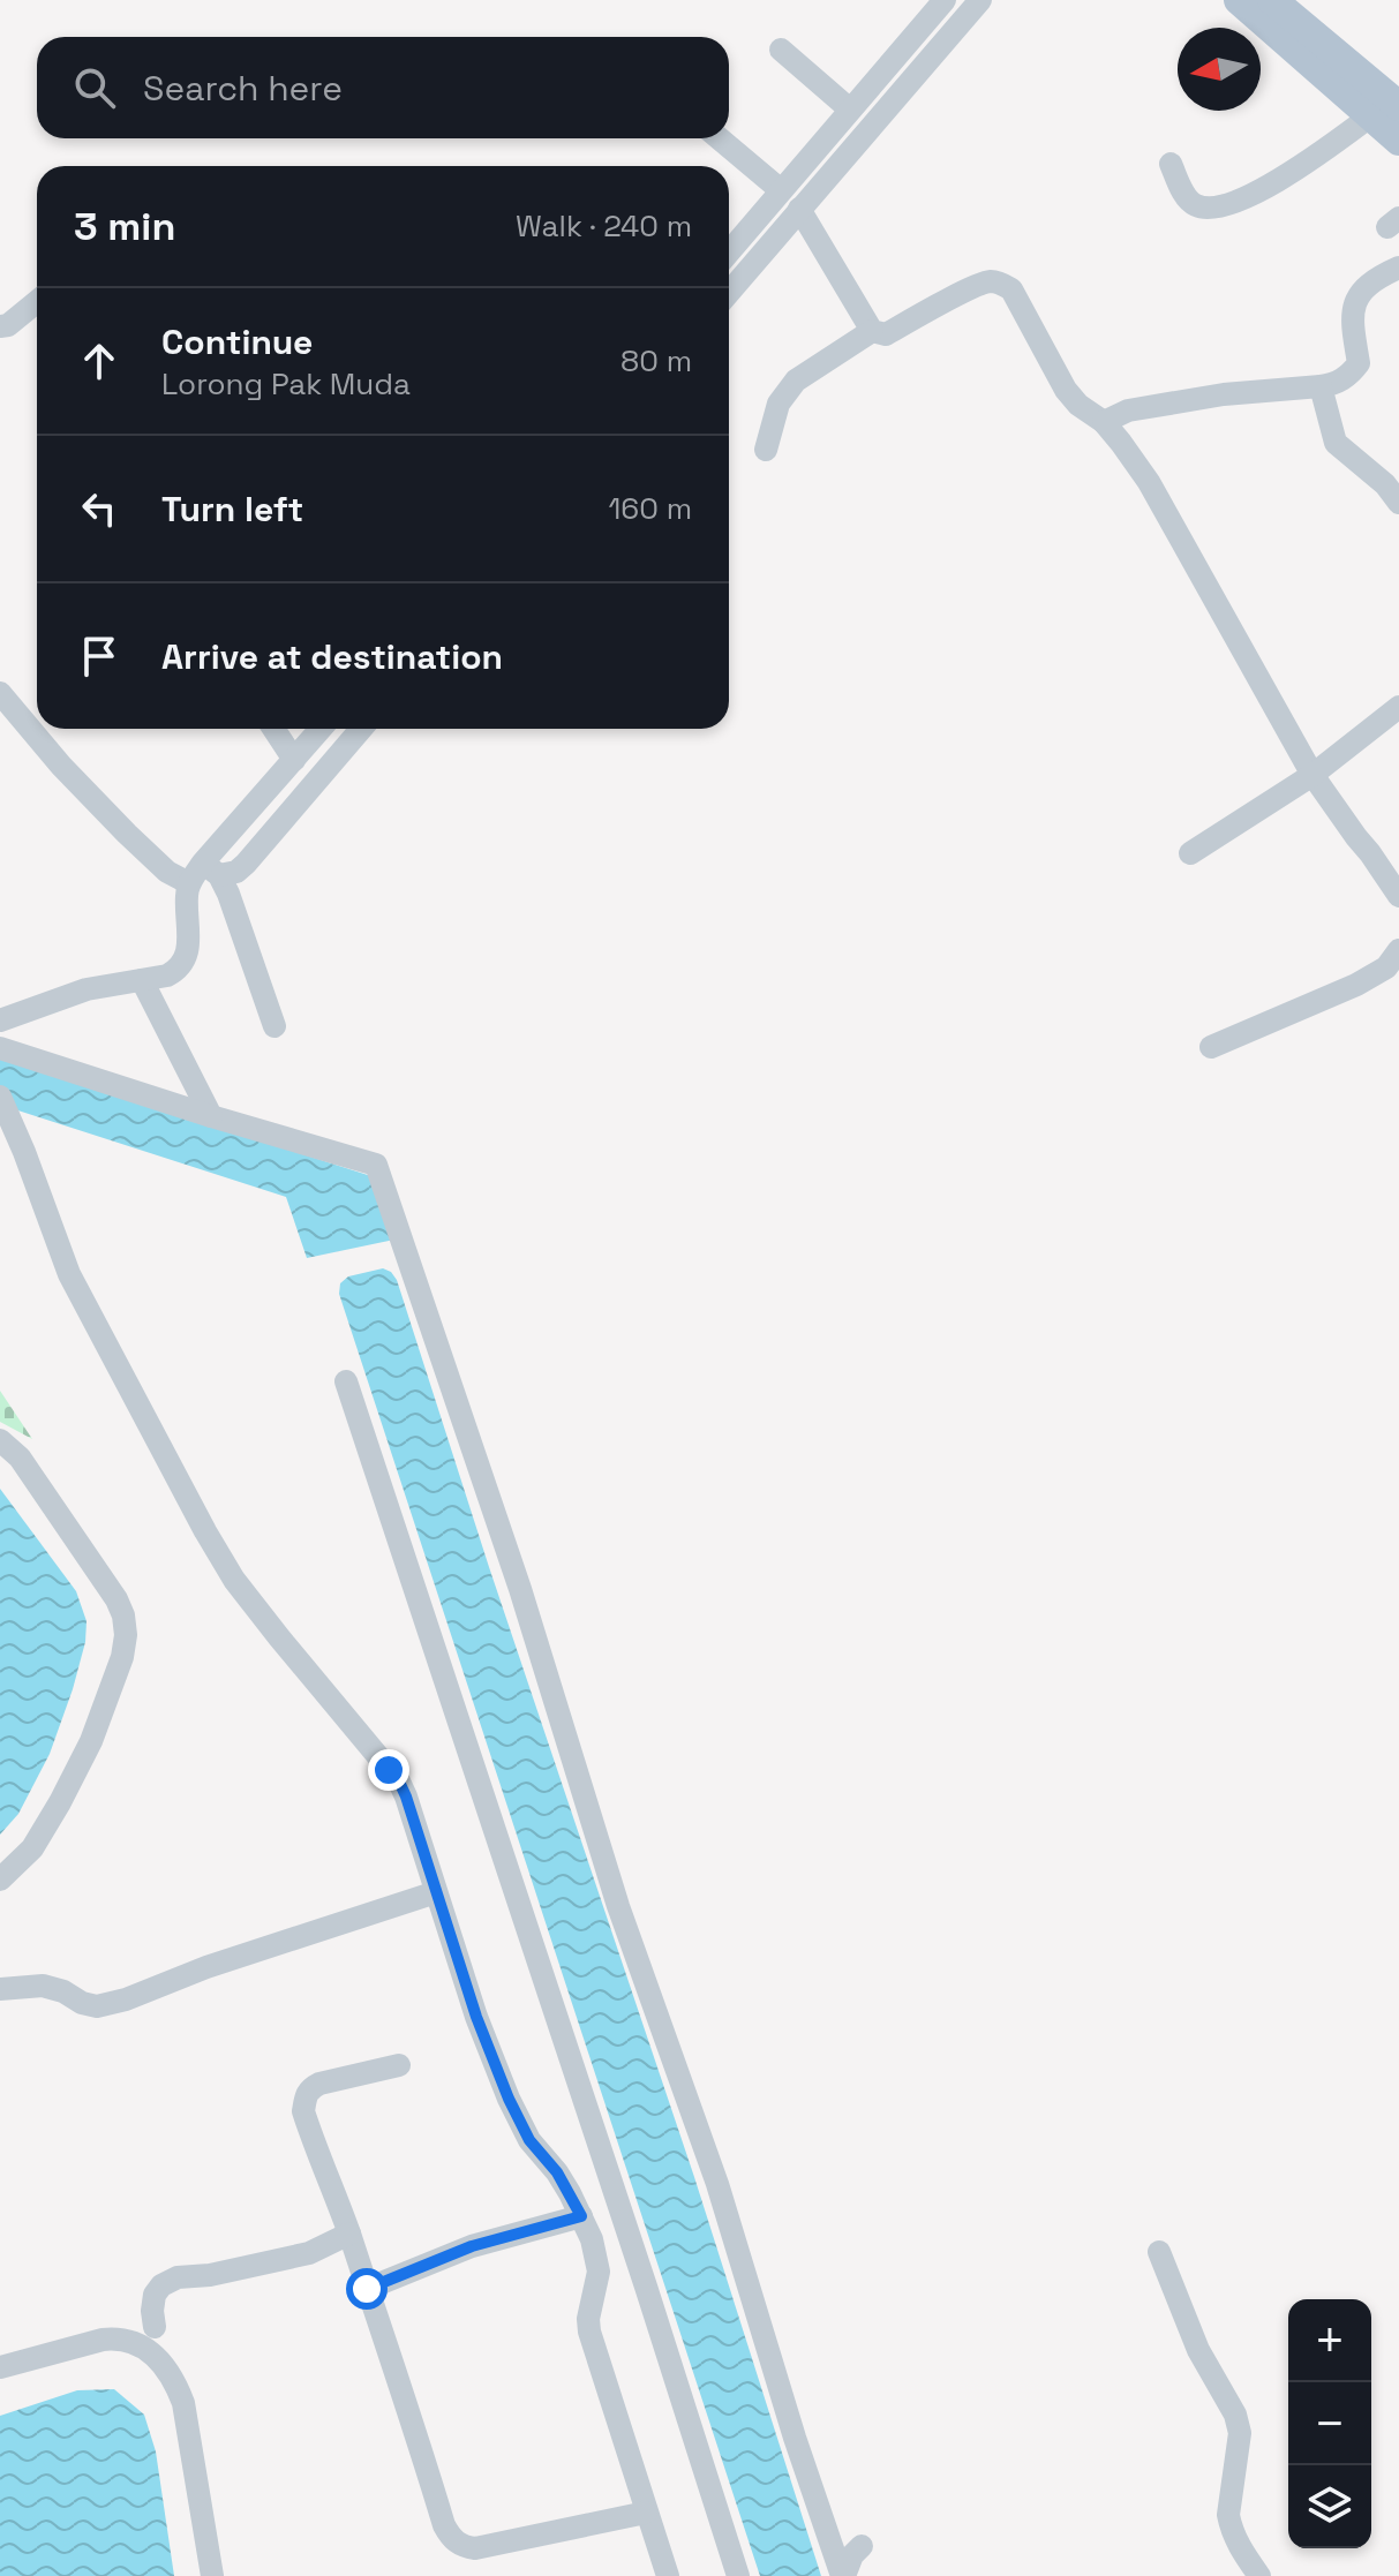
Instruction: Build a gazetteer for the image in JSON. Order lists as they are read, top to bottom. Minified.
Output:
{"north":"left","page":{"search":"Search here","heading":["3 min","Walk · 240 m"],"list":[["Continue","Lorong Pak Muda","80 m"],["Turn left","160 m"],"Arrive at destination"],"map_buttons":["+","−"]}}
